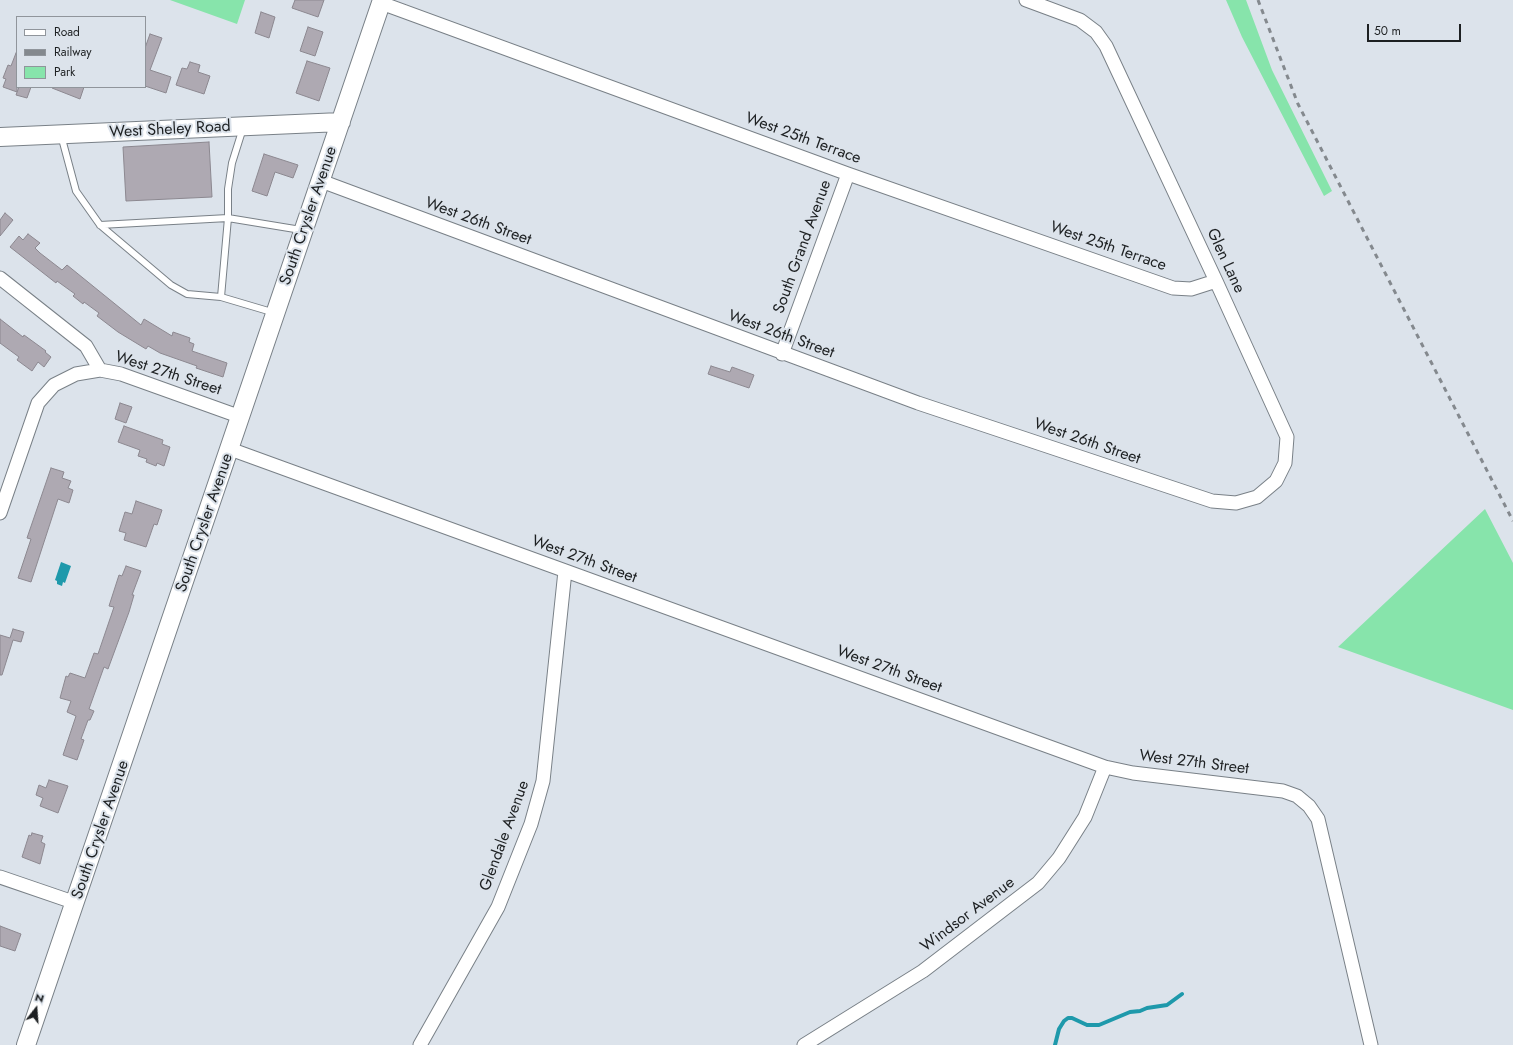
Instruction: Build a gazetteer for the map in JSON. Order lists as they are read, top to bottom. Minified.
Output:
{"streets":{"main road":["West Sheley Road","South Crysler Avenue"],"street":["West 25th Terrace","West 26th Street","South Grand Avenue","Glen Lane","West 27th Street","Glendale Avenue","Windsor Avenue"]},"crossings":[["West Sheley Road","South Crysler Avenue"],["West 25th Terrace","South Crysler Avenue"],["West 25th Terrace","South Grand Avenue"],["West 25th Terrace","Glen Lane"],["South Crysler Avenue","West 26th Street"],["South Crysler Avenue","West 27th Street"],["West 26th Street","South Grand Avenue"],["West 26th Street","Glen Lane"],["West 27th Street","Glendale Avenue"],["West 27th Street","Windsor Avenue"]],"legend":["Road","Railway","Park"],"scale_bar":"50 m","north":"top"}
